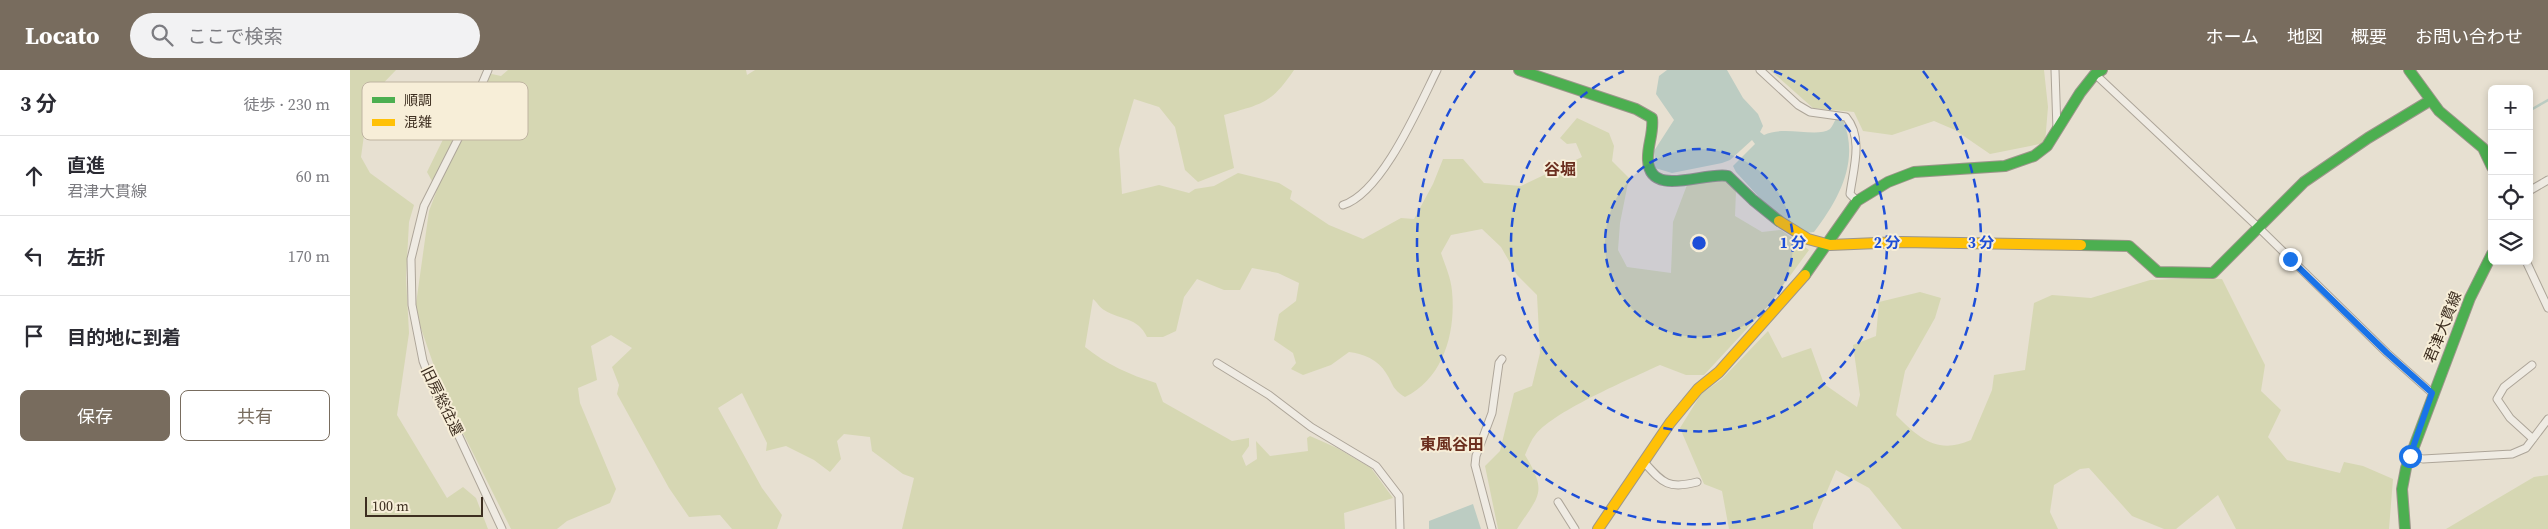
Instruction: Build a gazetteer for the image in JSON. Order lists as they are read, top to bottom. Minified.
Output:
{"streets":{"street":["君津大貫線","旧房総往還"]},"districts":["谷堀","東風谷田"],"legend":["順調","混雑"],"scale_bar":"100 m","page":{"header":"Locato","search":"ここで検索","nav":["ホーム","地図","概要","お問い合わせ"],"heading":["3 分","徒歩 · 230 m"],"map_buttons":["+","−"],"list":[["直進","君津大貫線","60 m"],["左折","170 m"],"目的地に到着"],"buttons":["保存","共有"],"scale":"100 m"},"rings":["1 分","2 分","3 分"]}
